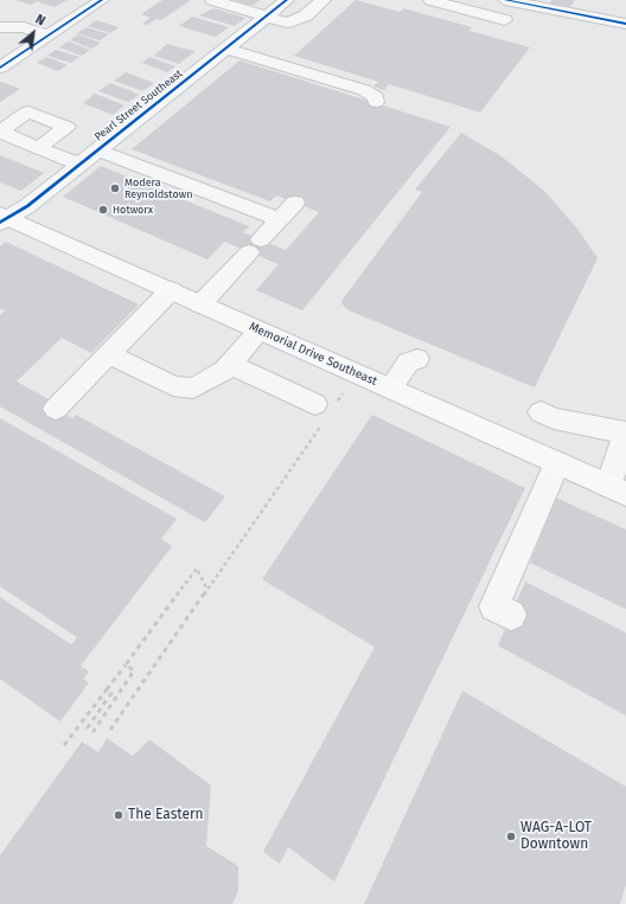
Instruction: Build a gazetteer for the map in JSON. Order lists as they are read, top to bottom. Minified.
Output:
{"streets":{"main road":["Memorial Drive Southeast"],"street":["Pearl Street Southeast"]},"crossings":[["Pearl Street Southeast","Memorial Drive Southeast"]],"places":["Modera Reynoldstown","Hotworx","The Eastern","WAG-A-LOT Downtown"],"north":"top right"}
